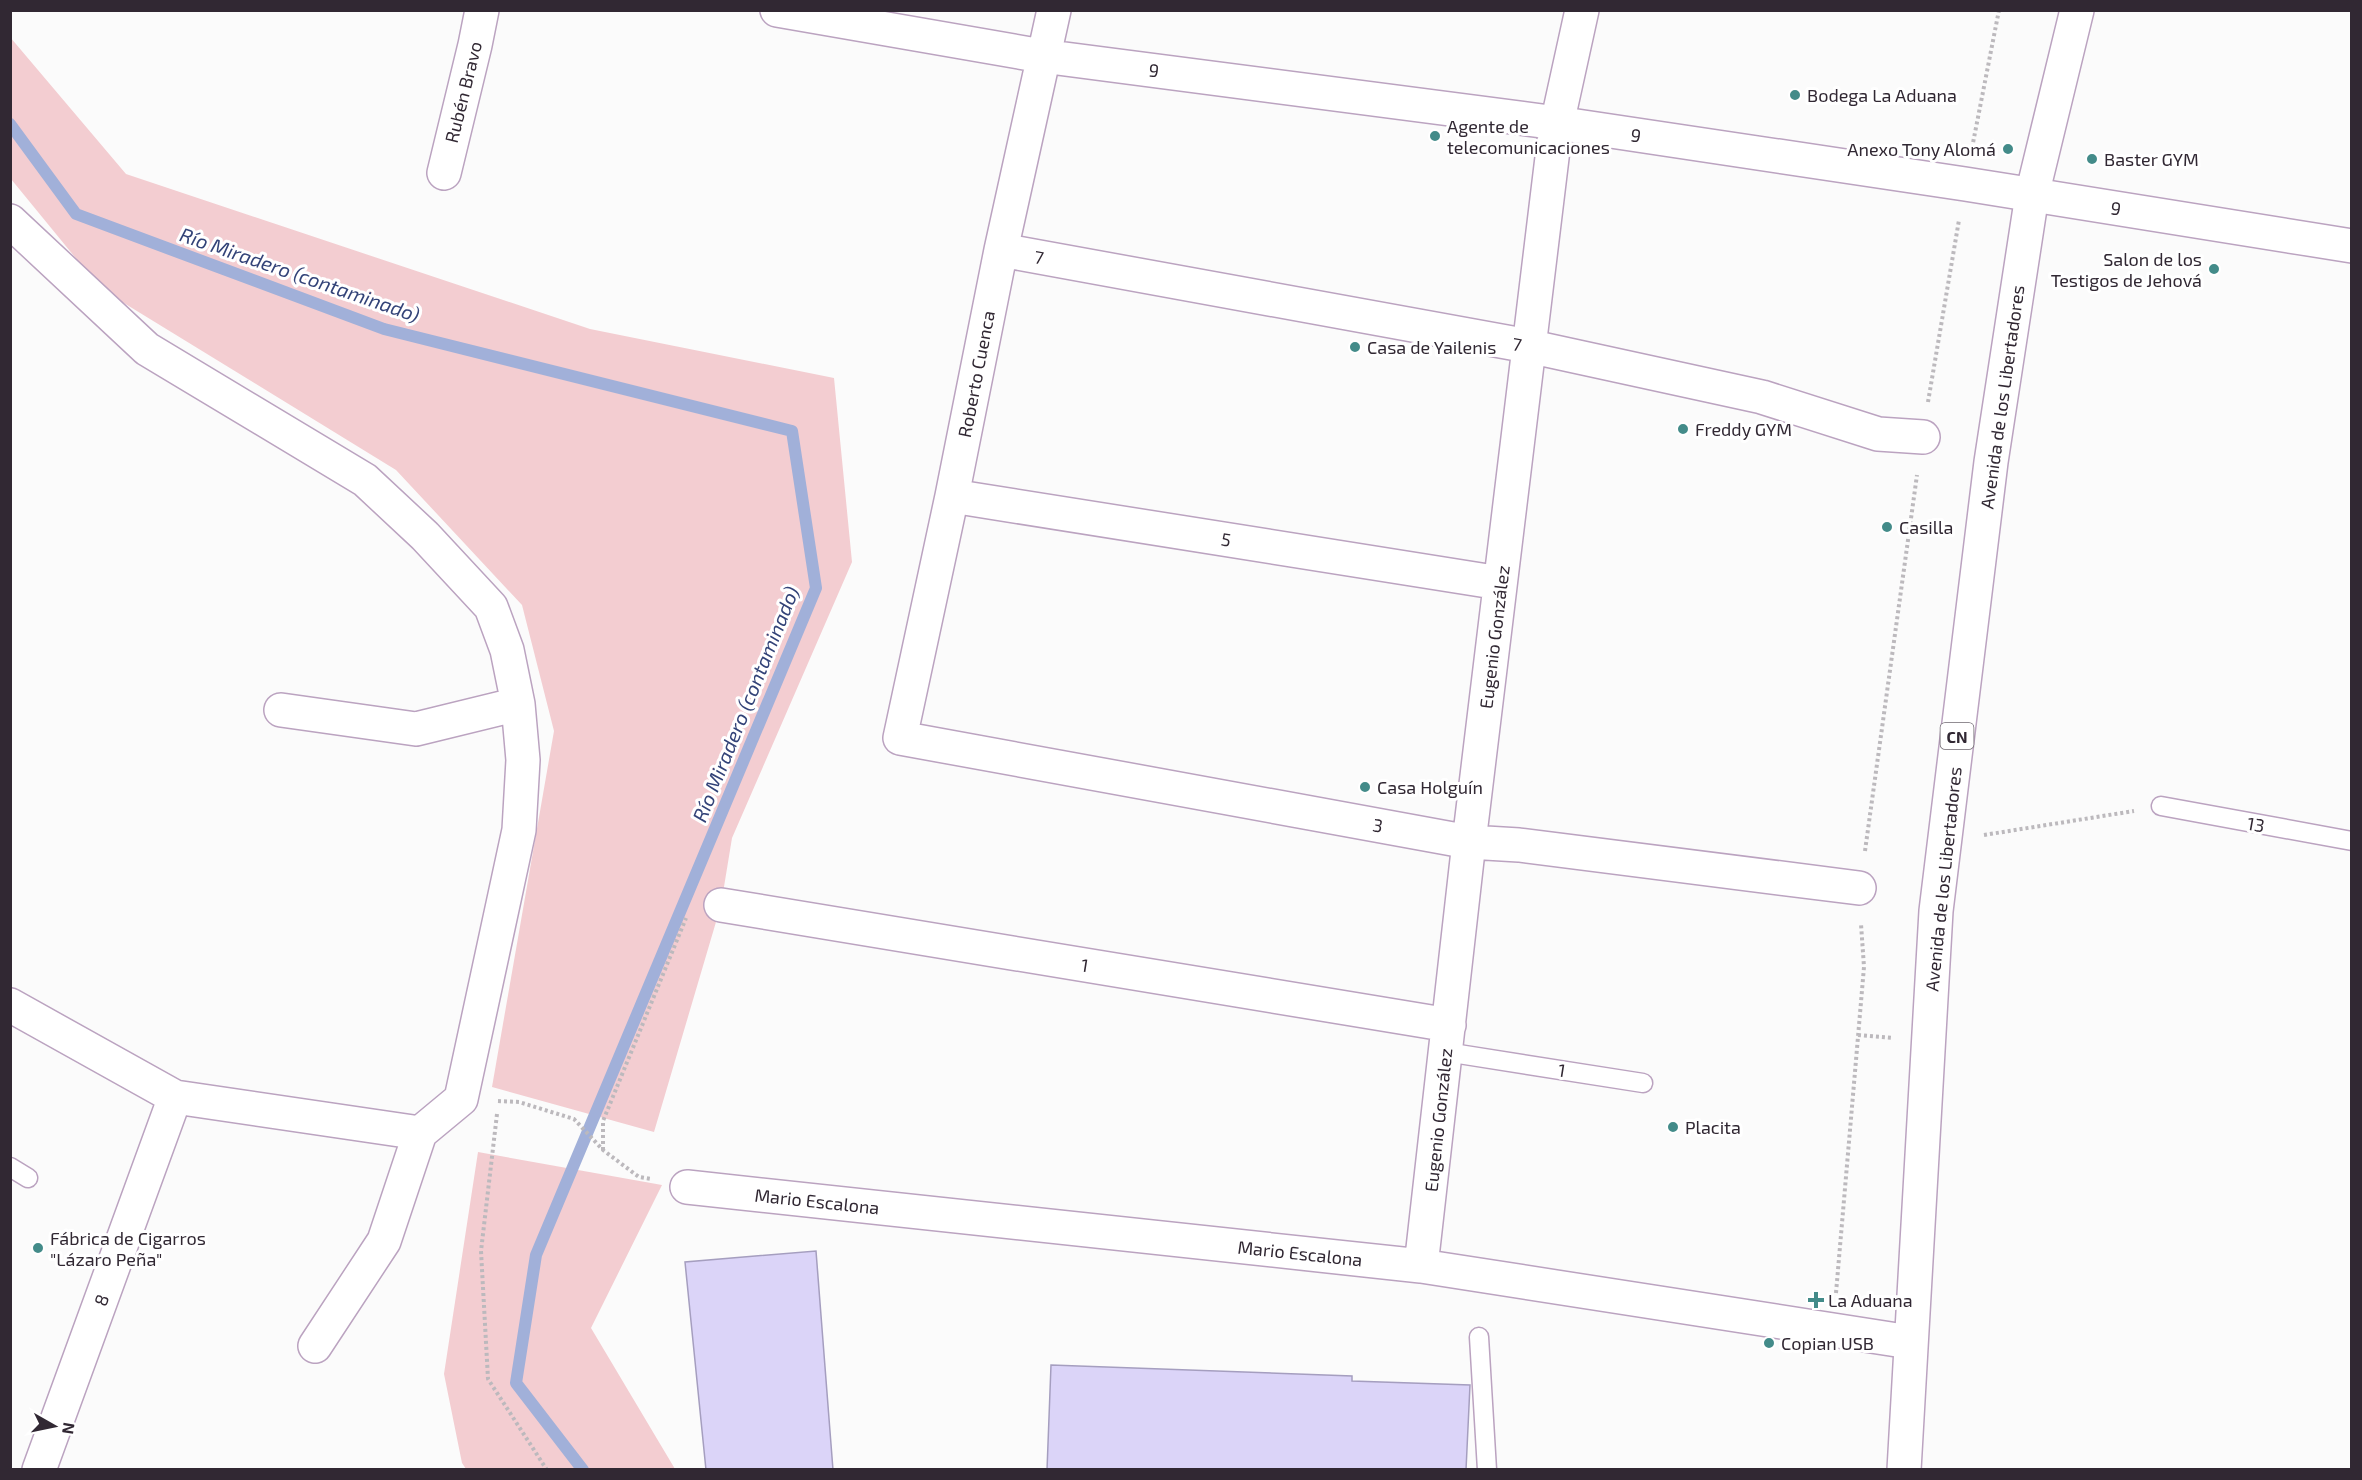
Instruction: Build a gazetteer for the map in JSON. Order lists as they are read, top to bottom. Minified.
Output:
{"streets":{"street":["9","Rubén Bravo","7","Roberto Cuenca","Avenida de los Libertadores","5","Eugenio González","CN","3","1","Mario Escalona","8"],"lane":["13"]},"crossings":[["9","Roberto Cuenca"],["9","Avenida de los Libertadores"],["9","Eugenio González"],["7","Roberto Cuenca"],["7","Eugenio González"],["Roberto Cuenca","5"],["Roberto Cuenca","3"],["Avenida de los Libertadores","Mario Escalona"],["5","Eugenio González"],["Eugenio González","3"],["Eugenio González","1"],["Eugenio González","Mario Escalona"]],"water":["Río Miradero (contaminado)"],"places":{"other":["Bodega La Aduana","Agente de telecomunicaciones","Anexo Tony Alomá","Baster GYM","Salon de los Testigos de Jehová","Casa de Yailenis","Freddy GYM","Casilla","Casa Holguín","Placita","Fábrica de Cigarros \"Lázaro Peña\"","Copian USB"],"health":["La Aduana"]},"north":"right"}
